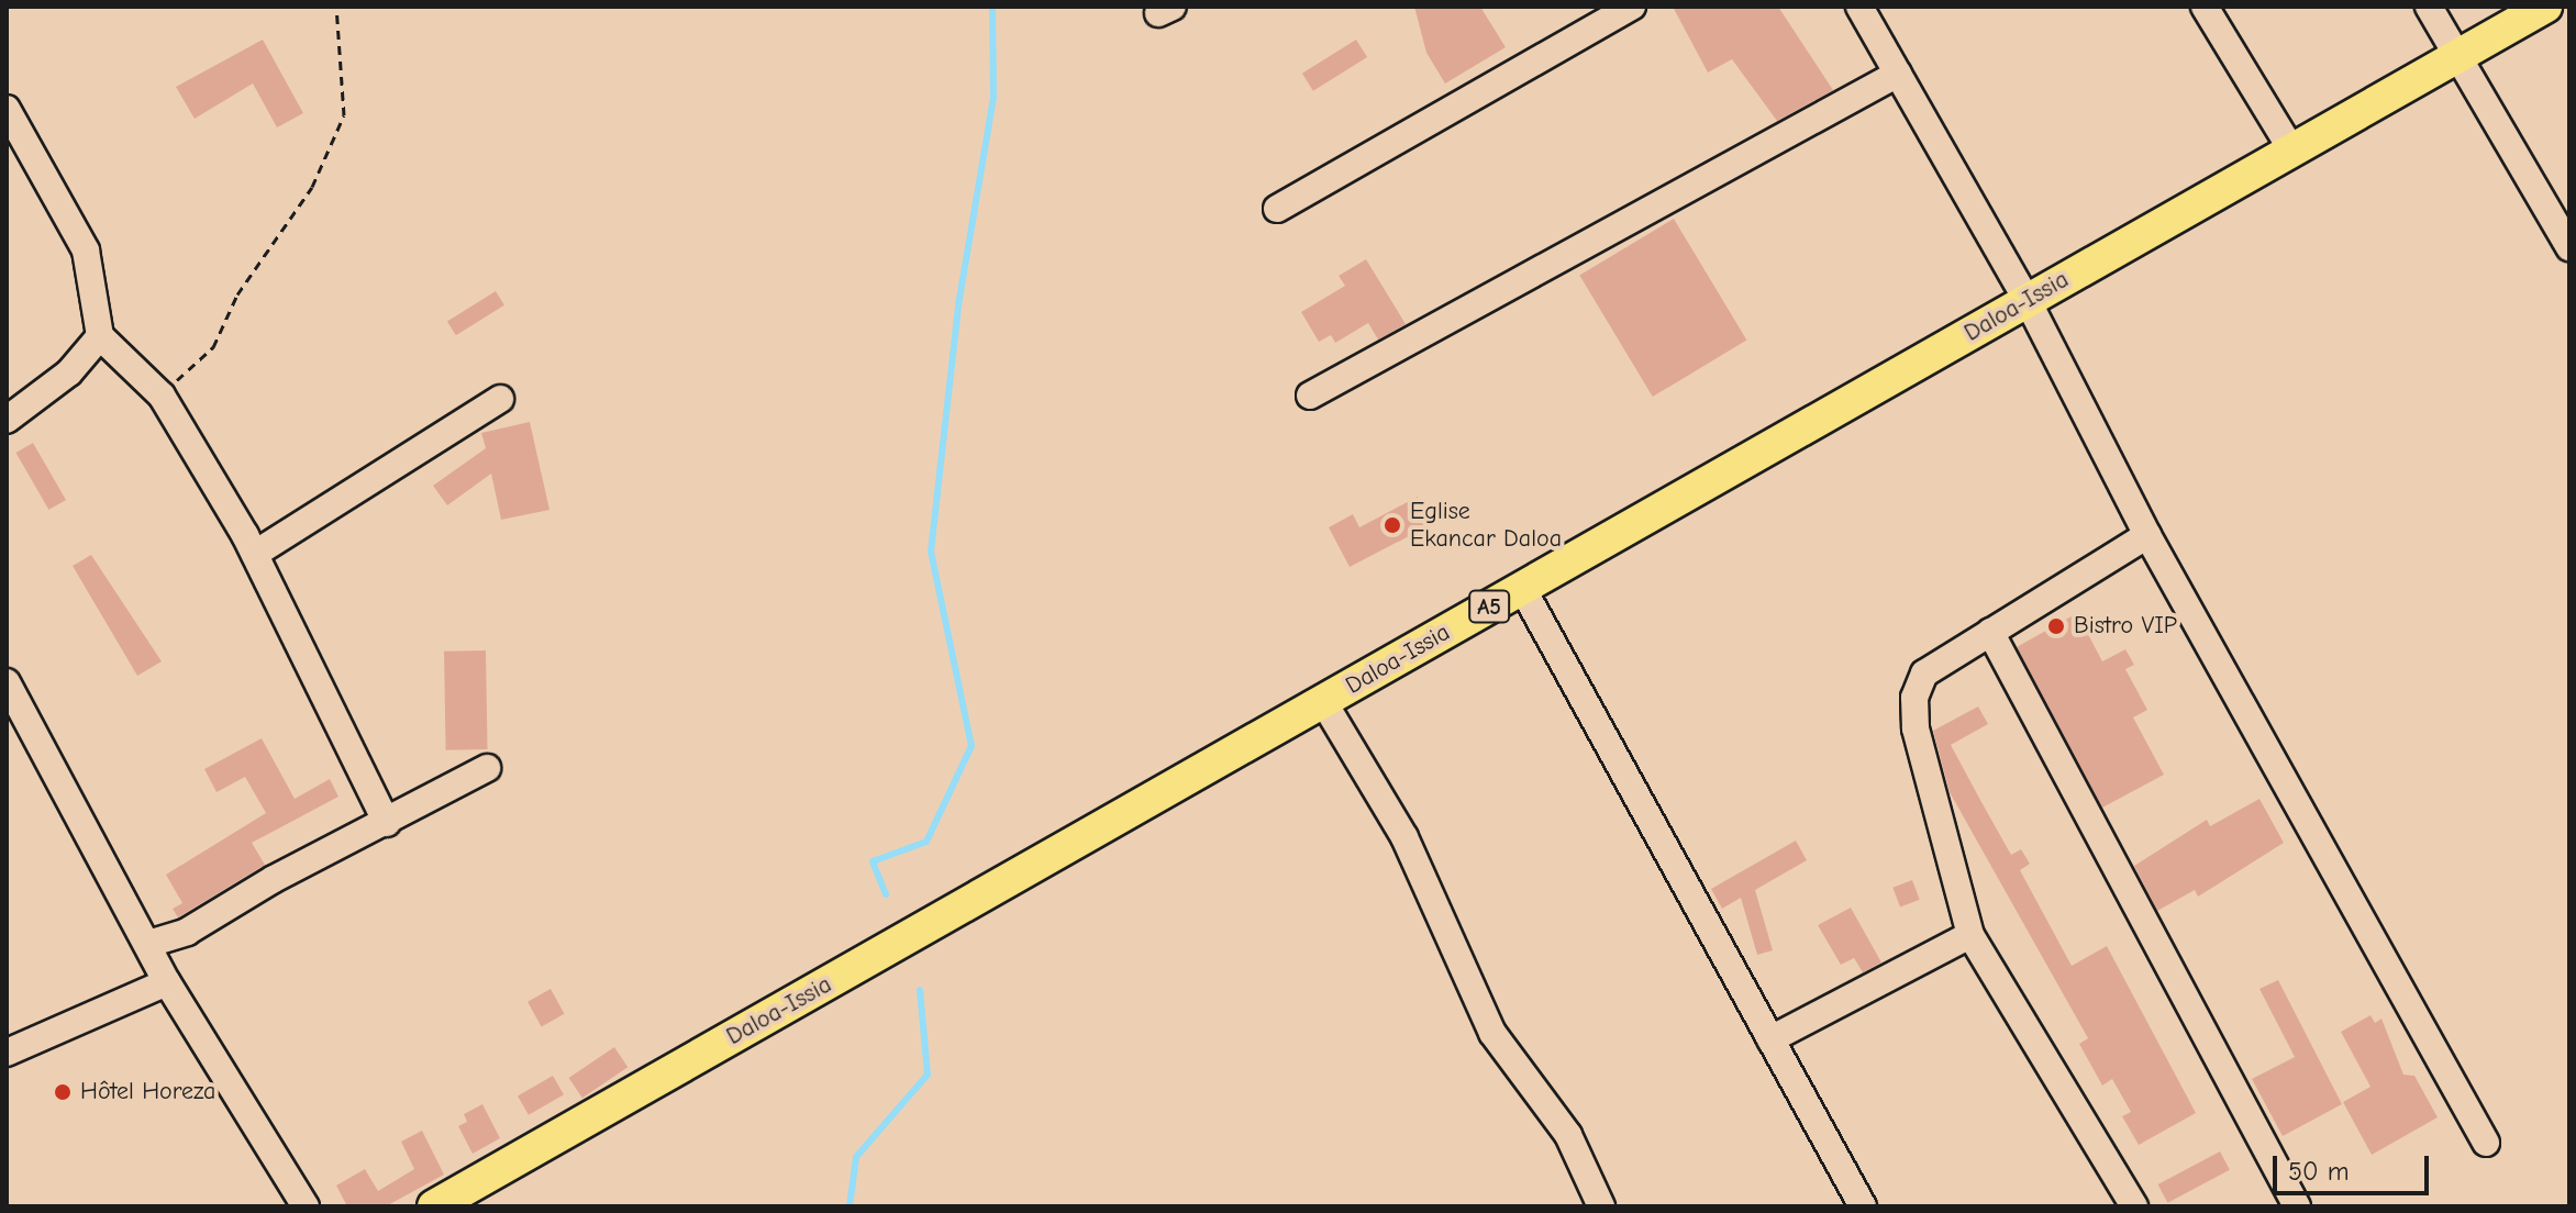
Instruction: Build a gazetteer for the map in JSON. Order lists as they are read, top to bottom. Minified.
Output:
{"streets":{"main road":["Daloa-Issia","A5"]},"places":["Eglise Ekancar Daloa","Bistro VIP","Hôtel Horeza"],"scale_bar":"50 m"}
